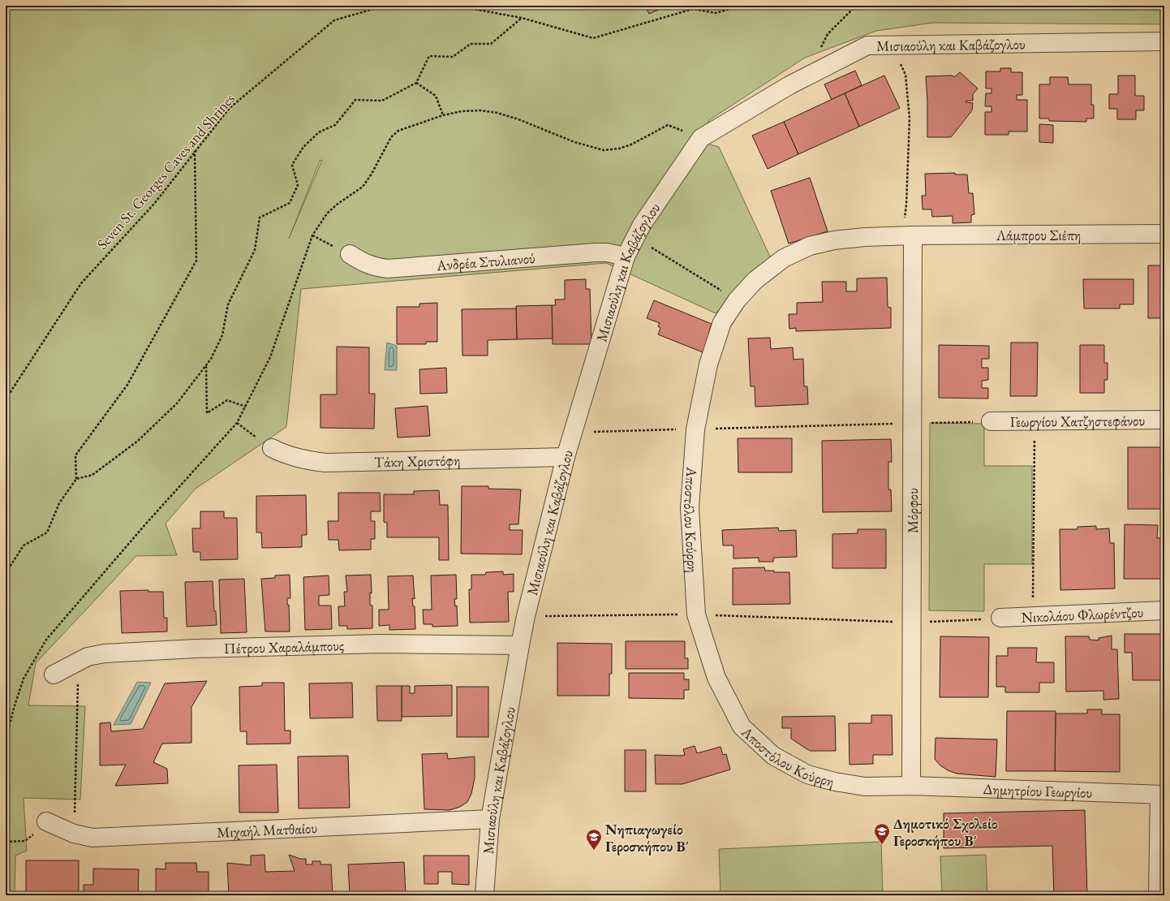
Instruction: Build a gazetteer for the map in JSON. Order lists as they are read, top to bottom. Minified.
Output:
{"streets":{"street":["Μισιαούλη και Καβάζογλου","Λάμπρου Σιέπη","Ανδρέα Στυλιανού","Γεωργίου Χατζηστεφάνου","Τάκη Χριστόφη","Μόρφου","Αποστόλου Κούρρη","Νικολάου Φλωρέντζου","Πέτρου Χαραλάμπους","Δημητρίου Γεωργίου","Μιχαήλ Ματθαίου"],"path":["Seven St. Georges Caves and Shrines"]},"crossings":[["Μισιαούλη και Καβάζογλου","Ανδρέα Στυλιανού"],["Μισιαούλη και Καβάζογλου","Τάκη Χριστόφη"],["Μισιαούλη και Καβάζογλου","Πέτρου Χαραλάμπους"],["Μισιαούλη και Καβάζογλου","Μιχαήλ Ματθαίου"],["Λάμπρου Σιέπη","Μόρφου"],["Λάμπρου Σιέπη","Αποστόλου Κούρρη"],["Μόρφου","Αποστόλου Κούρρη"],["Μόρφου","Δημητρίου Γεωργίου"],["Αποστόλου Κούρρη","Δημητρίου Γεωργίου"]],"places":{"school or university":["Δημοτικό Σχολείο Γεροσκήπου Β΄","Νηπιαγωγείο Γεροσκήπου Β΄"]}}
